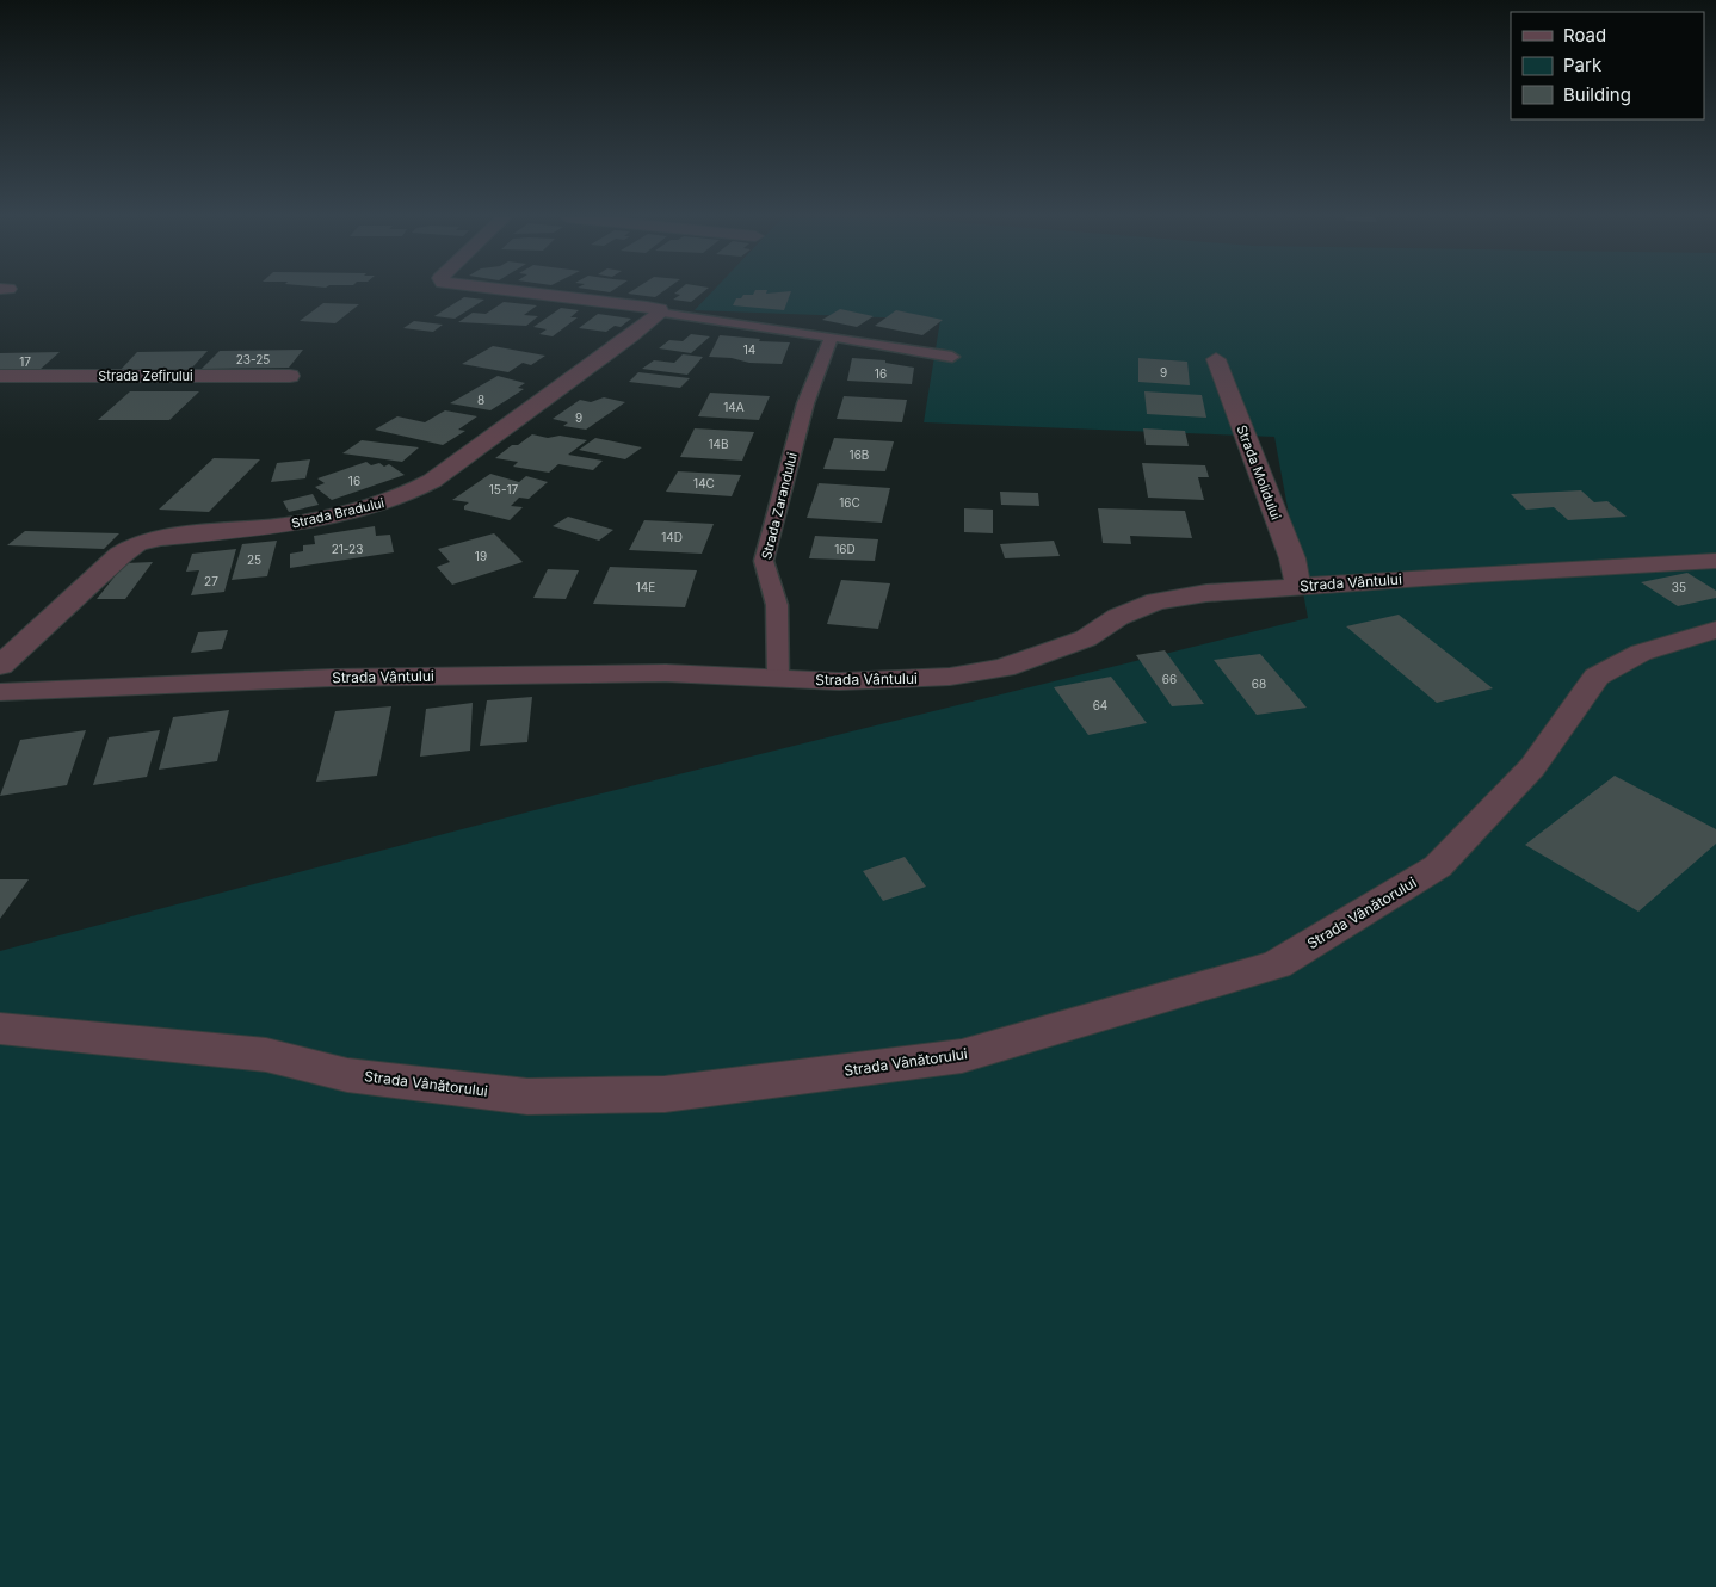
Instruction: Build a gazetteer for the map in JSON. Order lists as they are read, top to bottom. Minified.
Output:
{"streets":{"street":["Strada Zefirului","Strada Molidului","Strada Bradului","Strada Vântului","Strada Vânătorului"],"lane":["Strada Zarandului"]},"crossings":[["Strada Molidului","Strada Vântului"],["Strada Zarandului","Strada Vântului"]],"house_numbers":["14","23-25","17","9","16","8","14A","9","14B","16B","16","14C","15-17","16C","14D","21-23","16D","19","25","27","14E","35","66","68","64"],"legend":["Road","Park","Building"]}
